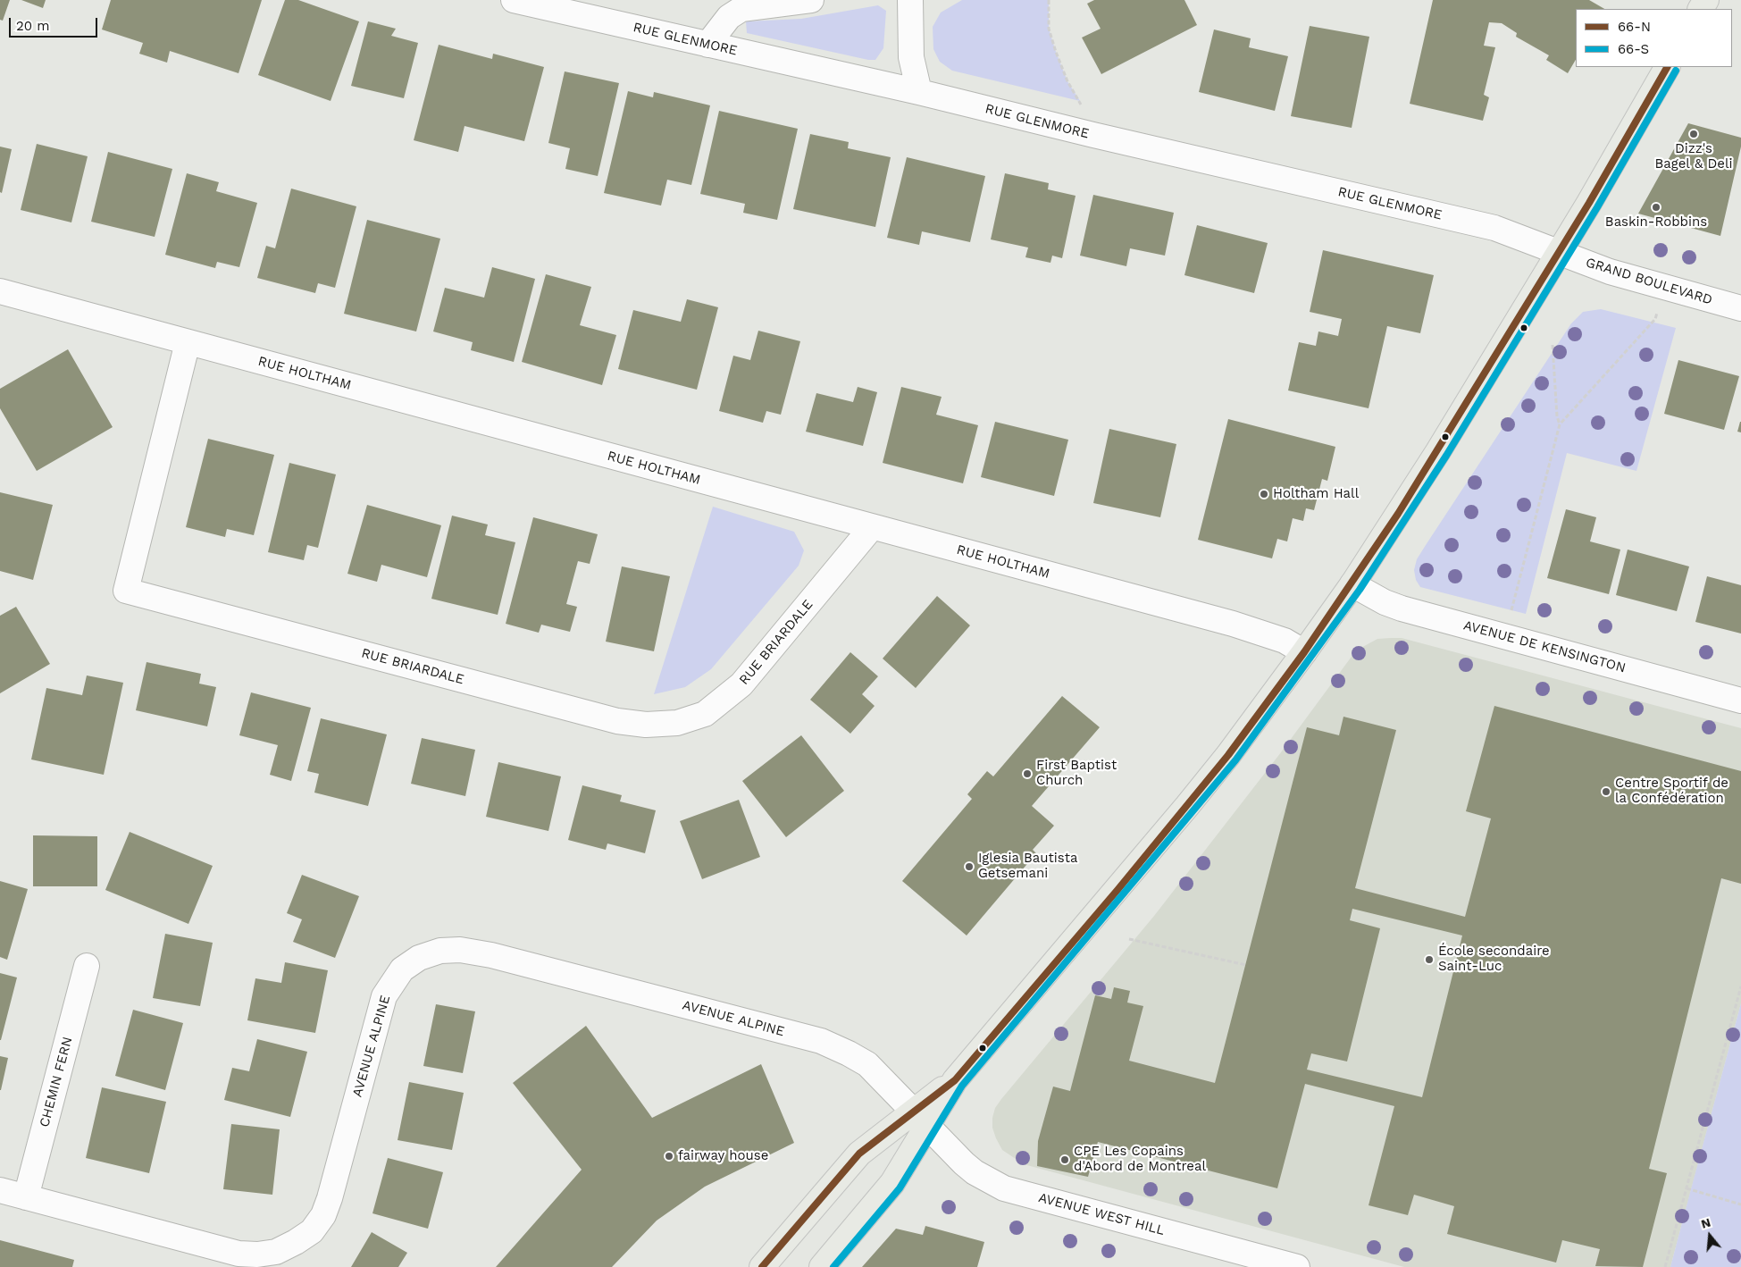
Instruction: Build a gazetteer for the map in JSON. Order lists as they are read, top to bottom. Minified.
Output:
{"streets":{"street":["RUE GLENMORE","GRAND BOULEVARD","RUE HOLTHAM","RUE BRIARDALE","AVENUE DE KENSINGTON","AVENUE ALPINE","CHEMIN FERN","AVENUE WEST HILL"]},"crossings":[["RUE GLENMORE","GRAND BOULEVARD"],["RUE HOLTHAM","RUE BRIARDALE"],["AVENUE ALPINE","CHEMIN FERN"],["AVENUE ALPINE","AVENUE WEST HILL"]],"places":["Dizz's Bagel & Deli","Baskin-Robbins","Holtham Hall","First Baptist Church","Centre Sportif de la Confédération","Iglesia Bautista Getsemani","École secondaire Saint-Luc","fairway house","CPE Les Copains d'Abord de Montreal"],"lines":["transit line 66-N","transit line 66-S"],"legend":["66-N","66-S"],"scale_bar":"20 m","north":"top"}
